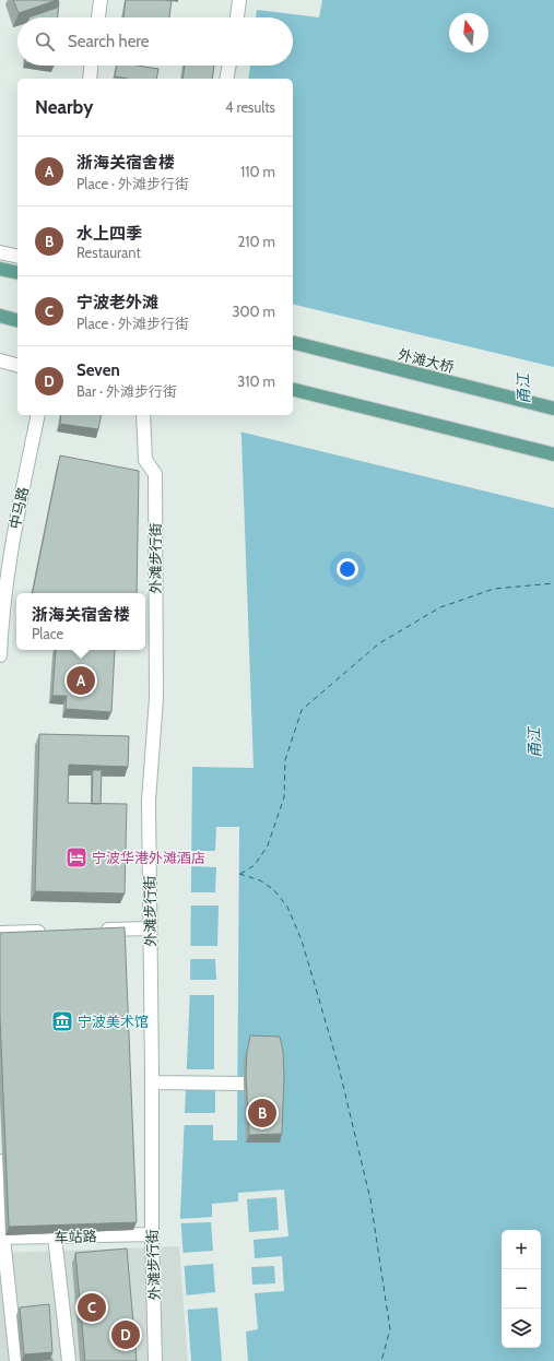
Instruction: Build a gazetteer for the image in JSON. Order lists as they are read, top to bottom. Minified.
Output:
{"streets":{"main road":["外滩大桥"],"street":["中马路","外滩步行街","车站路"]},"crossings":[["外滩步行街","车站路"]],"water":["甬江"],"places":{"hotel":["宁波华港外滩酒店"],"museum":["宁波美术馆"]},"north":"top","page":{"search":"Search here","heading":["Nearby","4 results"],"list":[{"mark":"A","name":"浙海关宿舍楼","note":"Place · 外滩步行街","value":"110 m"},{"mark":"B","name":"水上四季","note":"Restaurant","value":"210 m"},{"mark":"C","name":"宁波老外滩","note":"Place · 外滩步行街","value":"300 m"},{"mark":"D","name":"Seven","note":"Bar · 外滩步行街","value":"310 m"}],"popup":["浙海关宿舍楼","Place"],"pins":["A","B","C","D"],"map_buttons":["+","−"]}}
